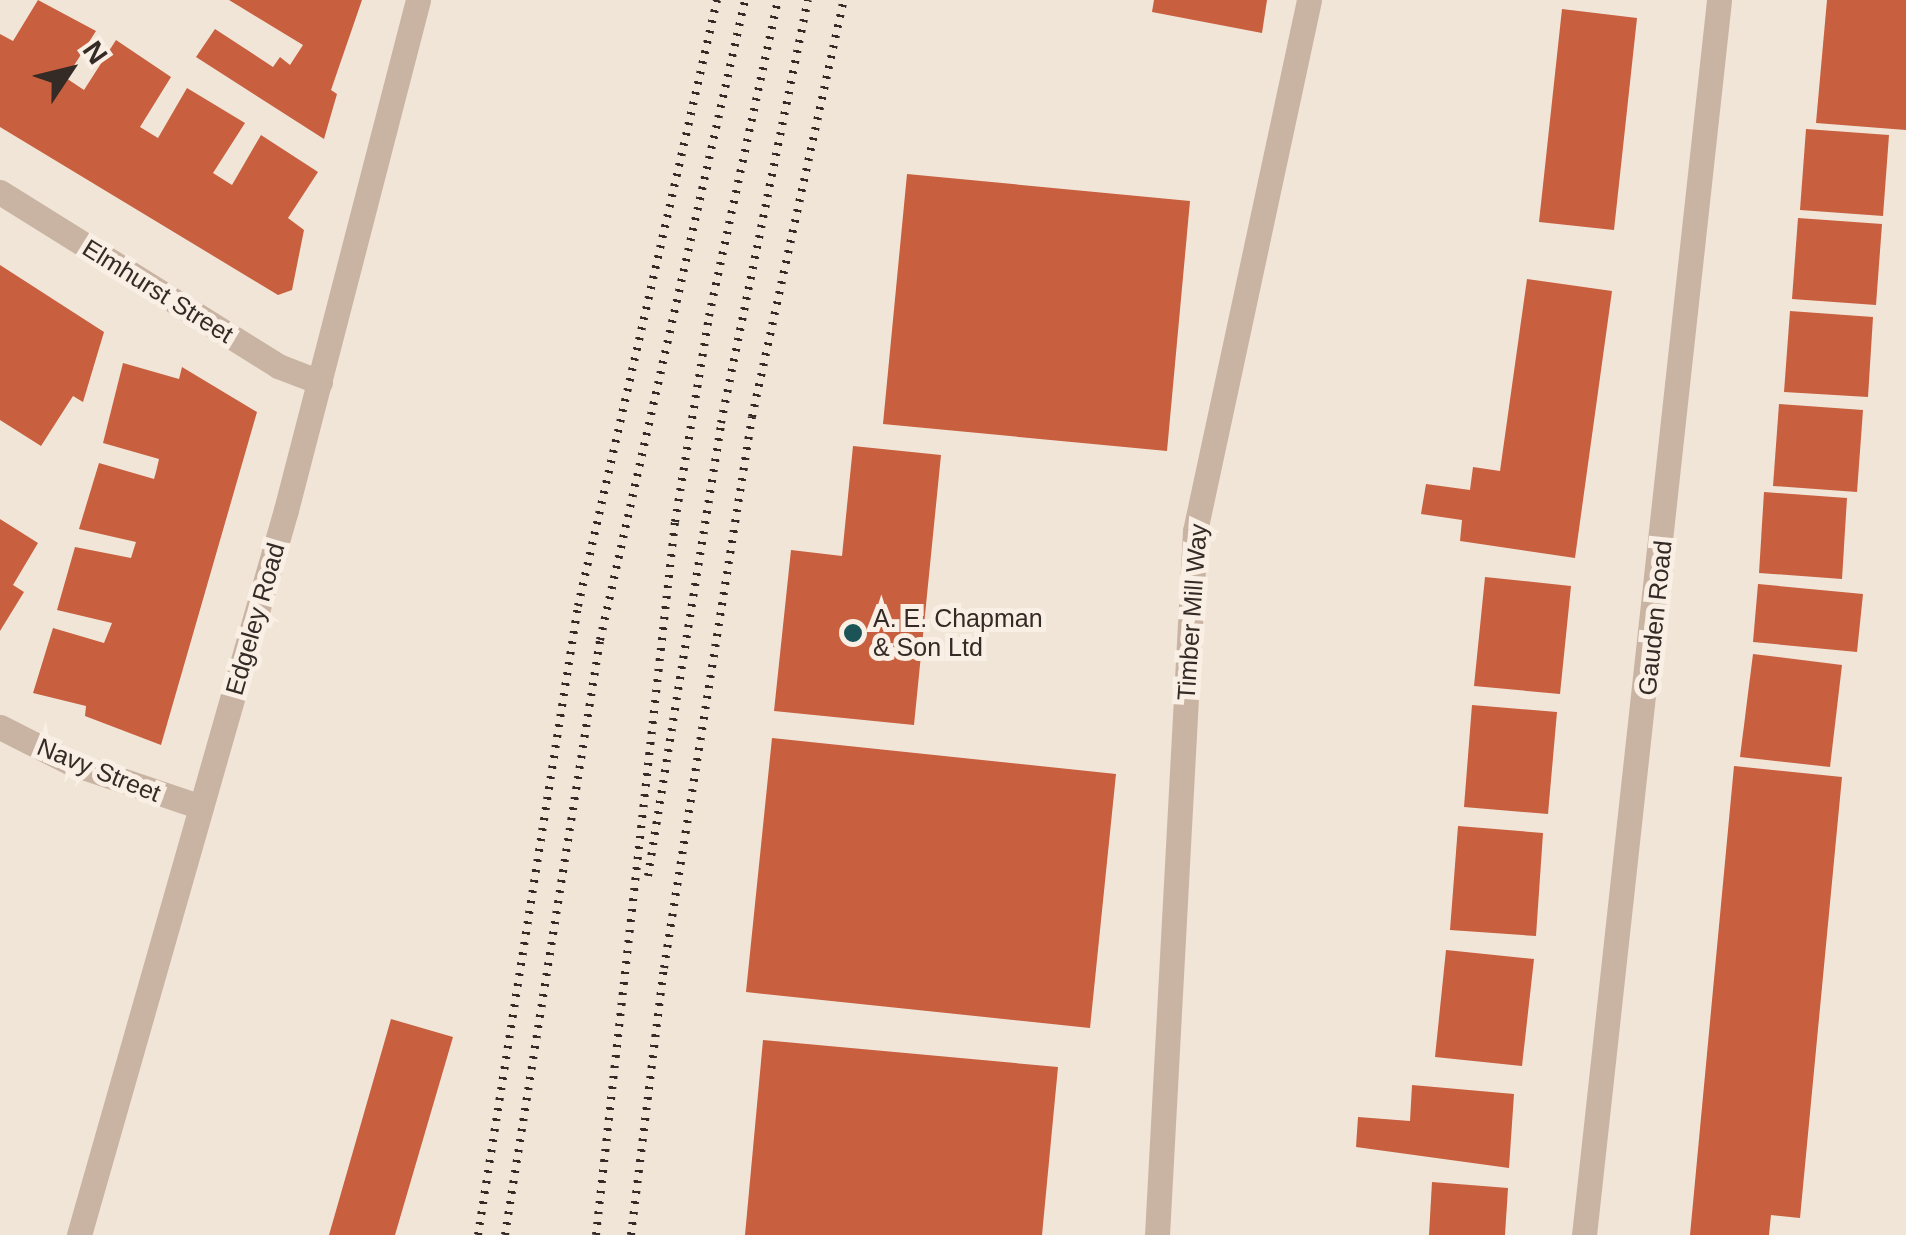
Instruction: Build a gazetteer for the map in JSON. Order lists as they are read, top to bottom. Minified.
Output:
{"streets":{"street":["Elmhurst Street","Timber Mill Way","Gauden Road","Edgeley Road","Navy Street"]},"crossings":[["Elmhurst Street","Edgeley Road"],["Edgeley Road","Navy Street"]],"places":["A. E. Chapman & Son Ltd"],"north":"top right"}
